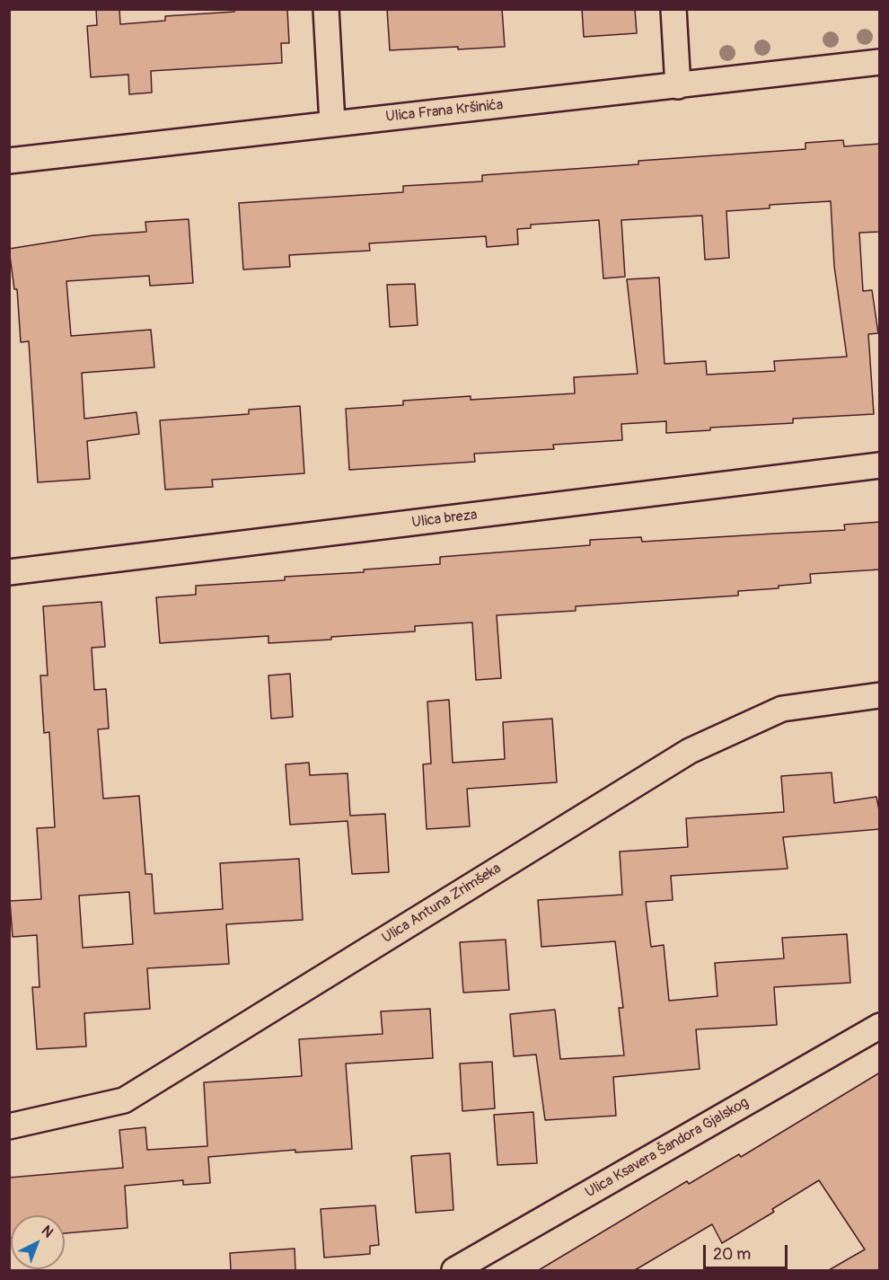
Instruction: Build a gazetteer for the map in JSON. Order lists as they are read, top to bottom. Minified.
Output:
{"streets":{"street":["Ulica Frana Kršinića","Ulica breza","Ulica Antuna Zrimšeka","Ulica Ksavera Šandora Gjalskog"]},"scale_bar":"20 m","north":"top right"}
